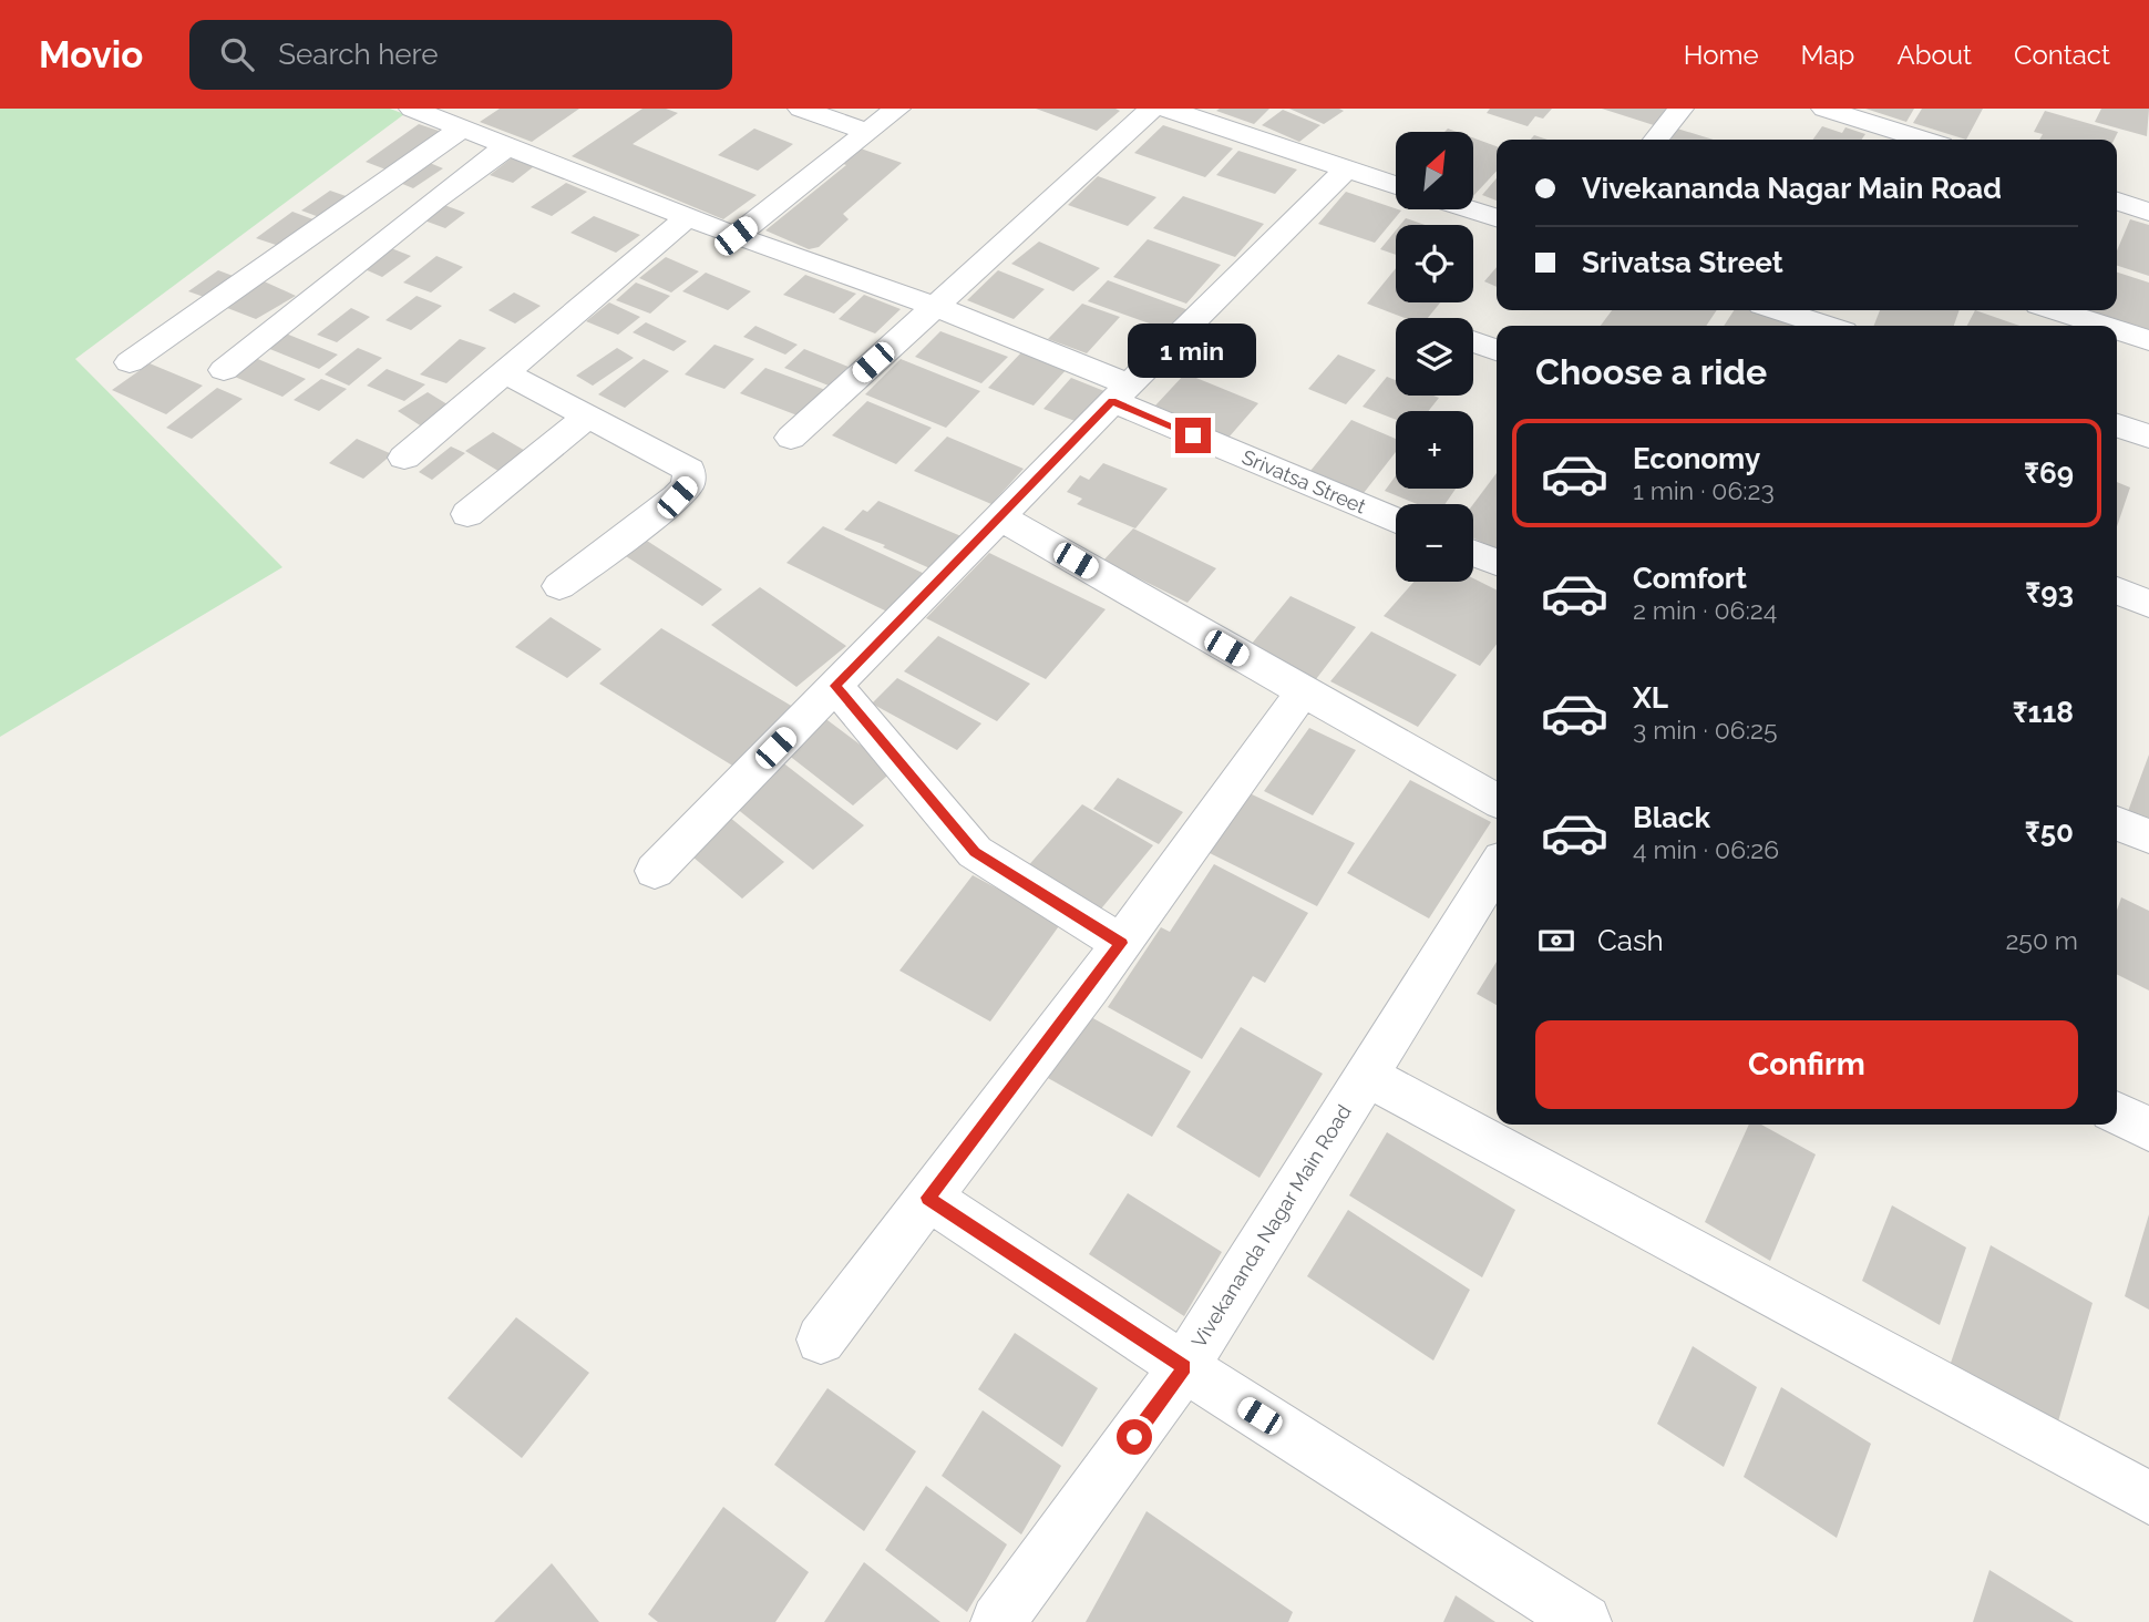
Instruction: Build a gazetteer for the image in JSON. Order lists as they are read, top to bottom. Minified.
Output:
{"streets":{"street":["Srivatsa Street","Vivekananda Nagar Main Road"]},"north":"top right","page":{"header":"Movio","search":"Search here","nav":["Home","Map","About","Contact"],"map_buttons":["+","−"],"banner":["Vivekananda Nagar Main Road","Srivatsa Street"],"bubble":"1 min","heading":"Choose a ride","list":[{"name":"Economy","note":"1 min · 06:23","value":"₹69"},{"name":"Comfort","note":"2 min · 06:24","value":"₹93"},{"name":"XL","note":"3 min · 06:25","value":"₹118"},{"name":"Black","note":"4 min · 06:26","value":"₹50"}],"pay":["Cash","250 m"],"buttons":"Confirm"}}
